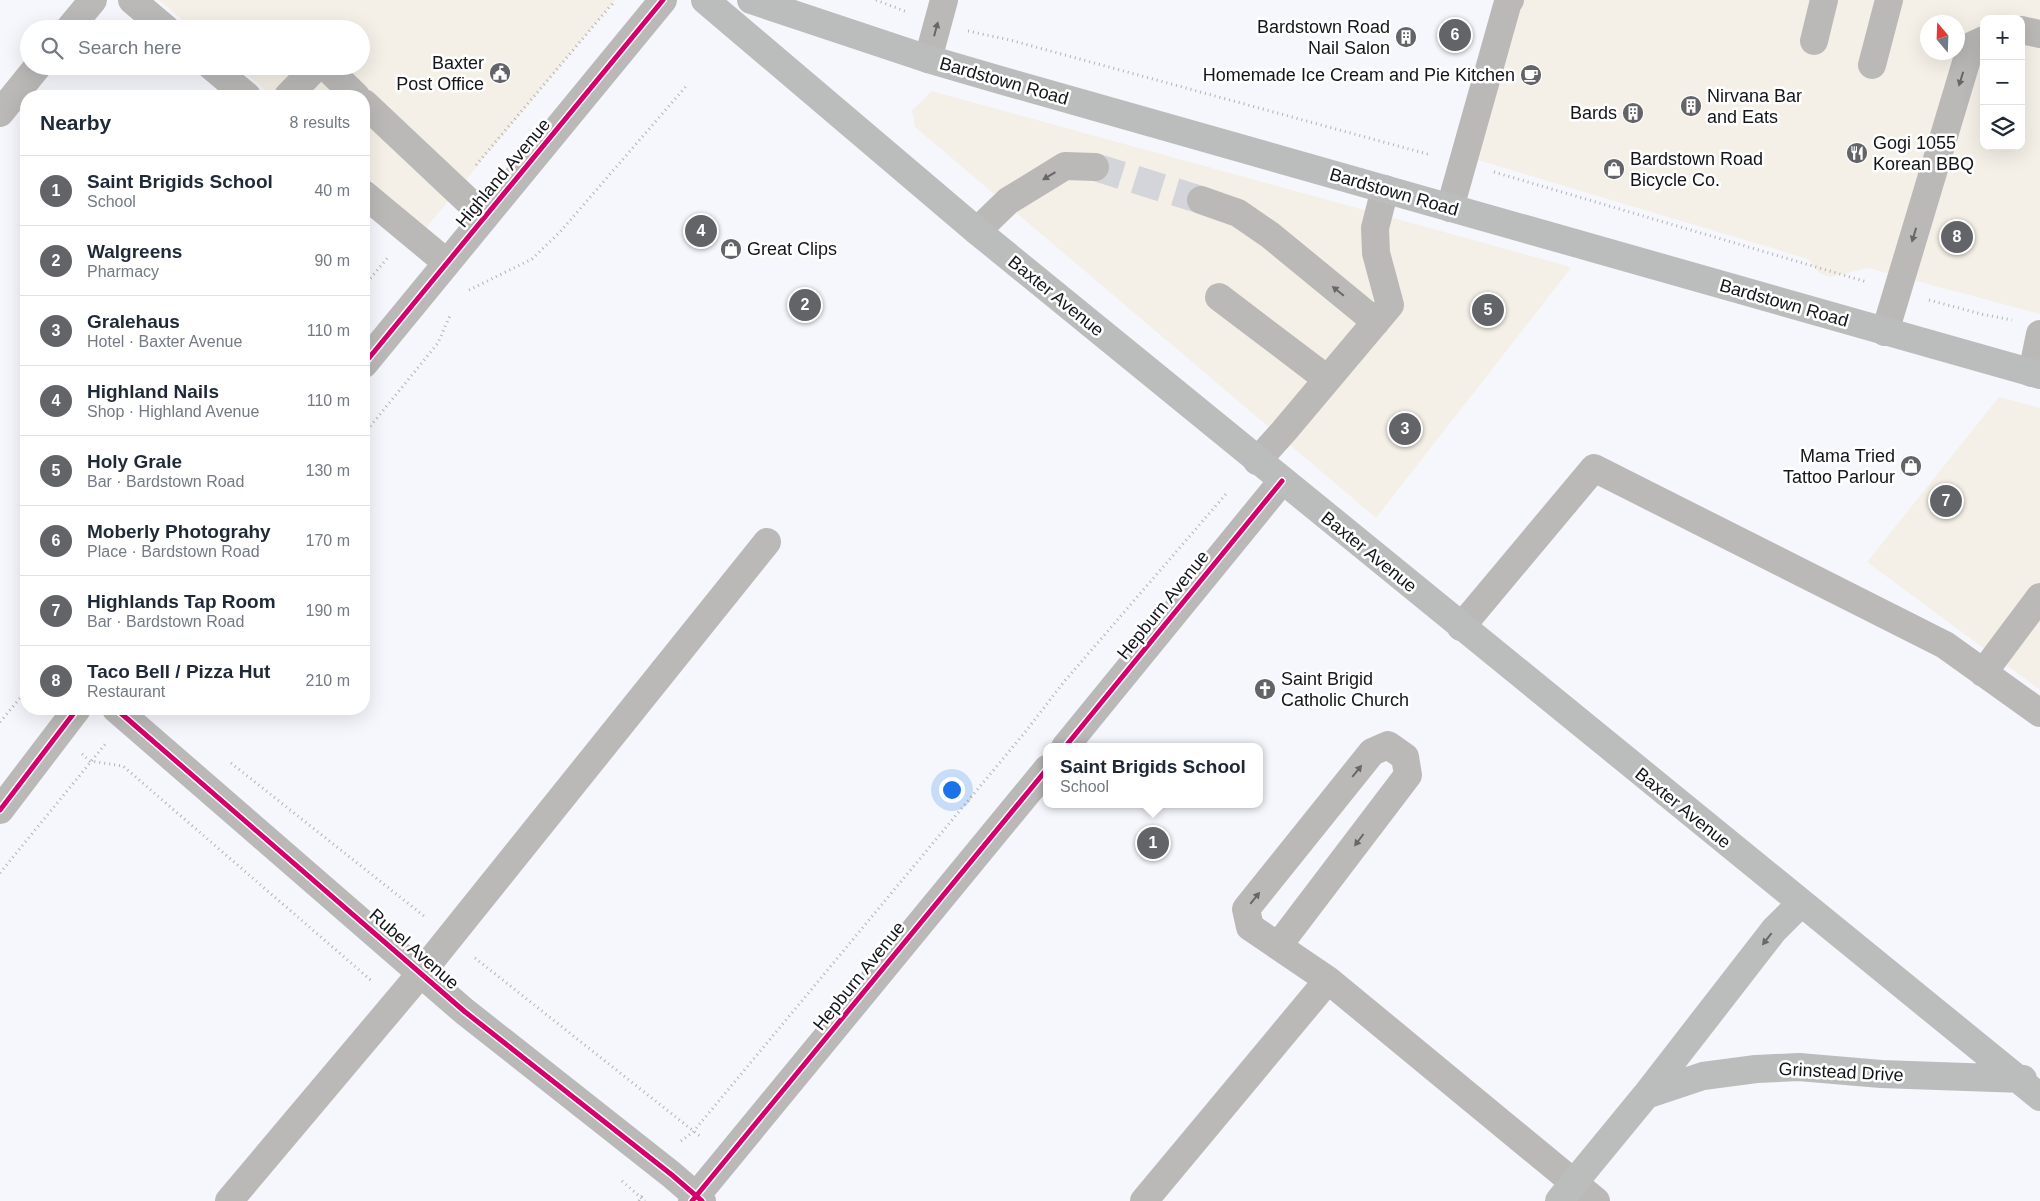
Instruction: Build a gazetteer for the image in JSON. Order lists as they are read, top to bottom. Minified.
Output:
{"streets":{"main road":["Bardstown Road","Baxter Avenue","Grinstead Drive"],"street":["Highland Avenue","Hepburn Avenue","Rubel Avenue"]},"crossings":[["Baxter Avenue","Hepburn Avenue"],["Baxter Avenue","Grinstead Drive"],["Hepburn Avenue","Rubel Avenue"]],"places":{"building":["Bardstown Road Nail Salon","Nirvana Bar and Eats","Bards"],"public building":["Baxter Post Office"],"cafe":["Homemade Ice Cream and Pie Kitchen"],"restaurant":["Gogi 1055 Korean BBQ"],"shop":["Bardstown Road Bicycle Co.","Great Clips","Mama Tried Tattoo Parlour"],"church":["Saint Brigid Catholic Church"]},"north":"top","page":{"map_buttons":["+","−"],"pins":["6","4","8","2","5","3","7","1"],"search":"Search here","heading":["Nearby","8 results"],"list":[{"mark":"1","name":"Saint Brigids School","note":"School","value":"40 m"},{"mark":"2","name":"Walgreens","note":"Pharmacy","value":"90 m"},{"mark":"3","name":"Gralehaus","note":"Hotel · Baxter Avenue","value":"110 m"},{"mark":"4","name":"Highland Nails","note":"Shop · Highland Avenue","value":"110 m"},{"mark":"5","name":"Holy Grale","note":"Bar · Bardstown Road","value":"130 m"},{"mark":"6","name":"Moberly Photograhy","note":"Place · Bardstown Road","value":"170 m"},{"mark":"7","name":"Highlands Tap Room","note":"Bar · Bardstown Road","value":"190 m"},{"mark":"8","name":"Taco Bell / Pizza Hut","note":"Restaurant","value":"210 m"}],"popup":["Saint Brigids School","School"]}}
